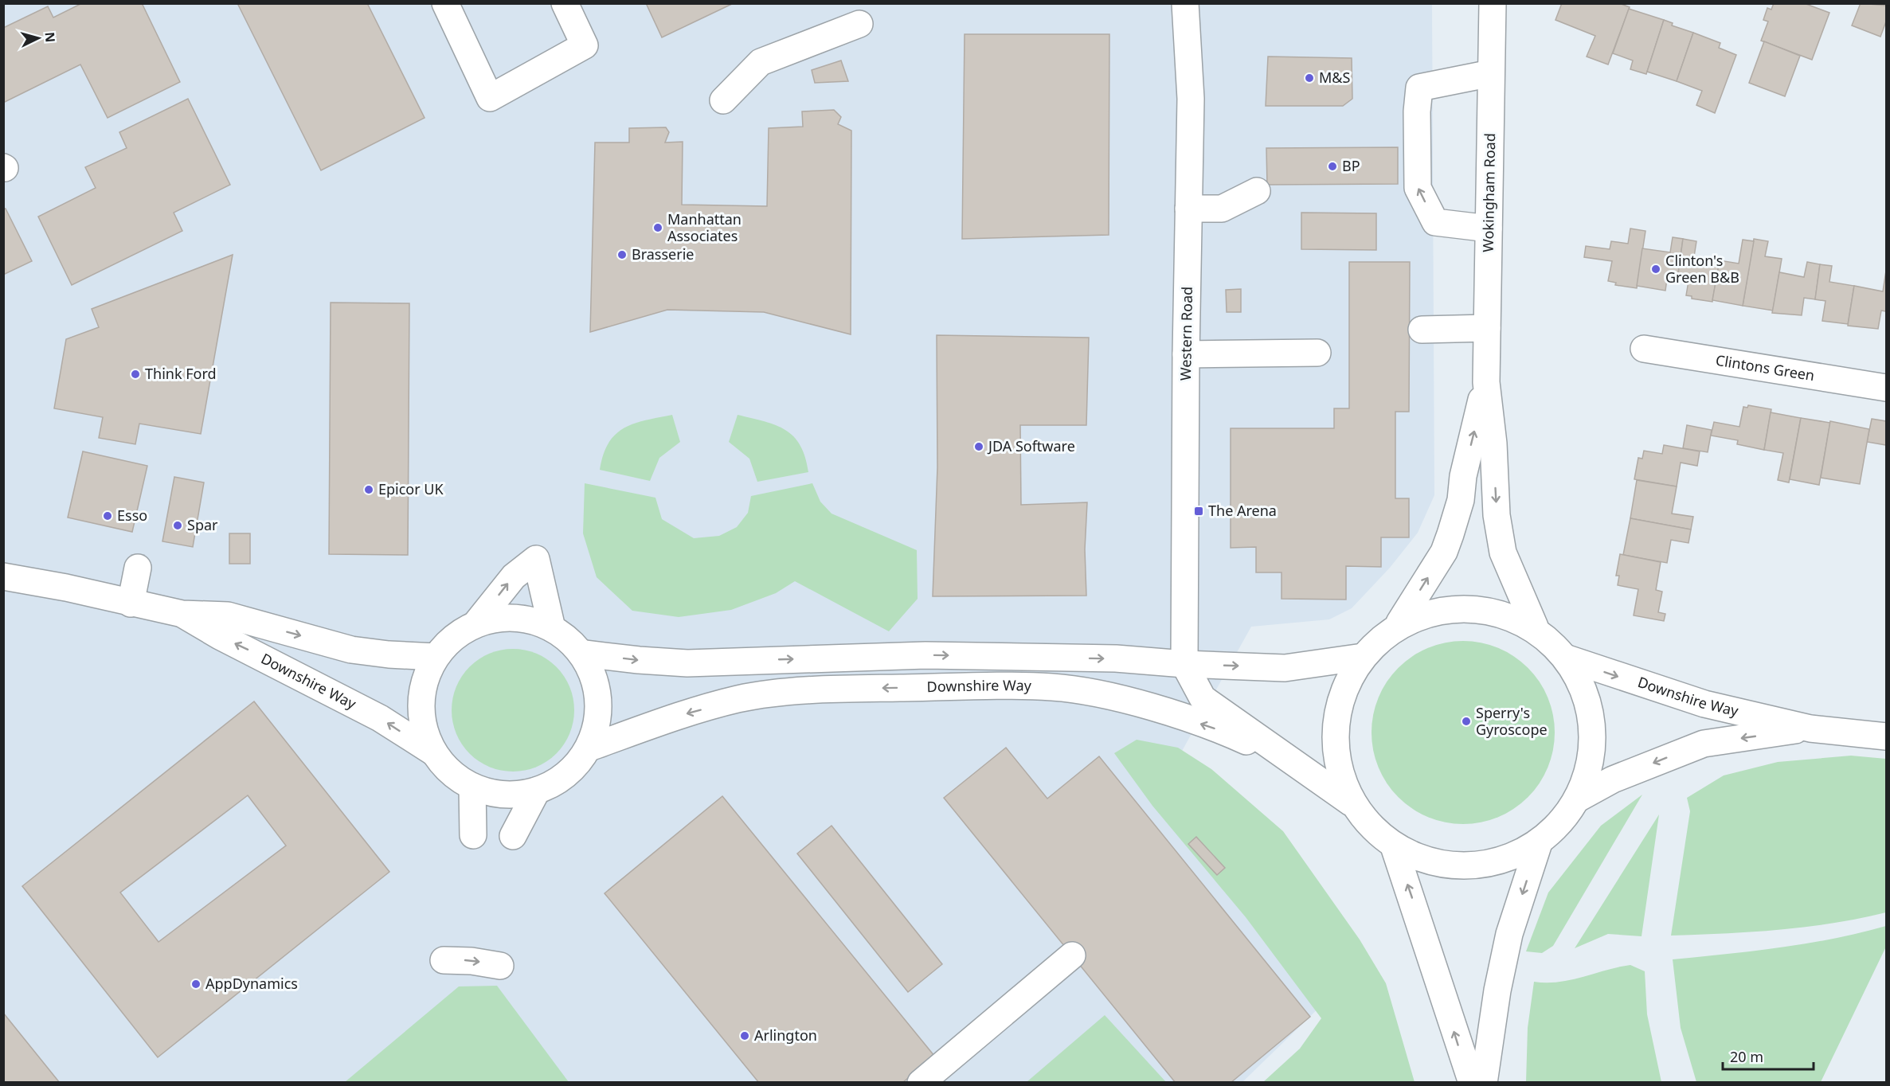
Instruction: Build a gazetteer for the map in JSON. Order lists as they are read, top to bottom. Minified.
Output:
{"streets":{"street":["Wokingham Road","Western Road","Clintons Green","Downshire Way"]},"places":{"other":["M&S","BP","Manhattan Associates","Brasserie","Clinton's Green B&B","Think Ford","JDA Software","Epicor UK","Esso","Spar","Sperry's Gyroscope","AppDynamics","Arlington"],"transit":["The Arena"]},"scale_bar":"20 m","north":"right"}
